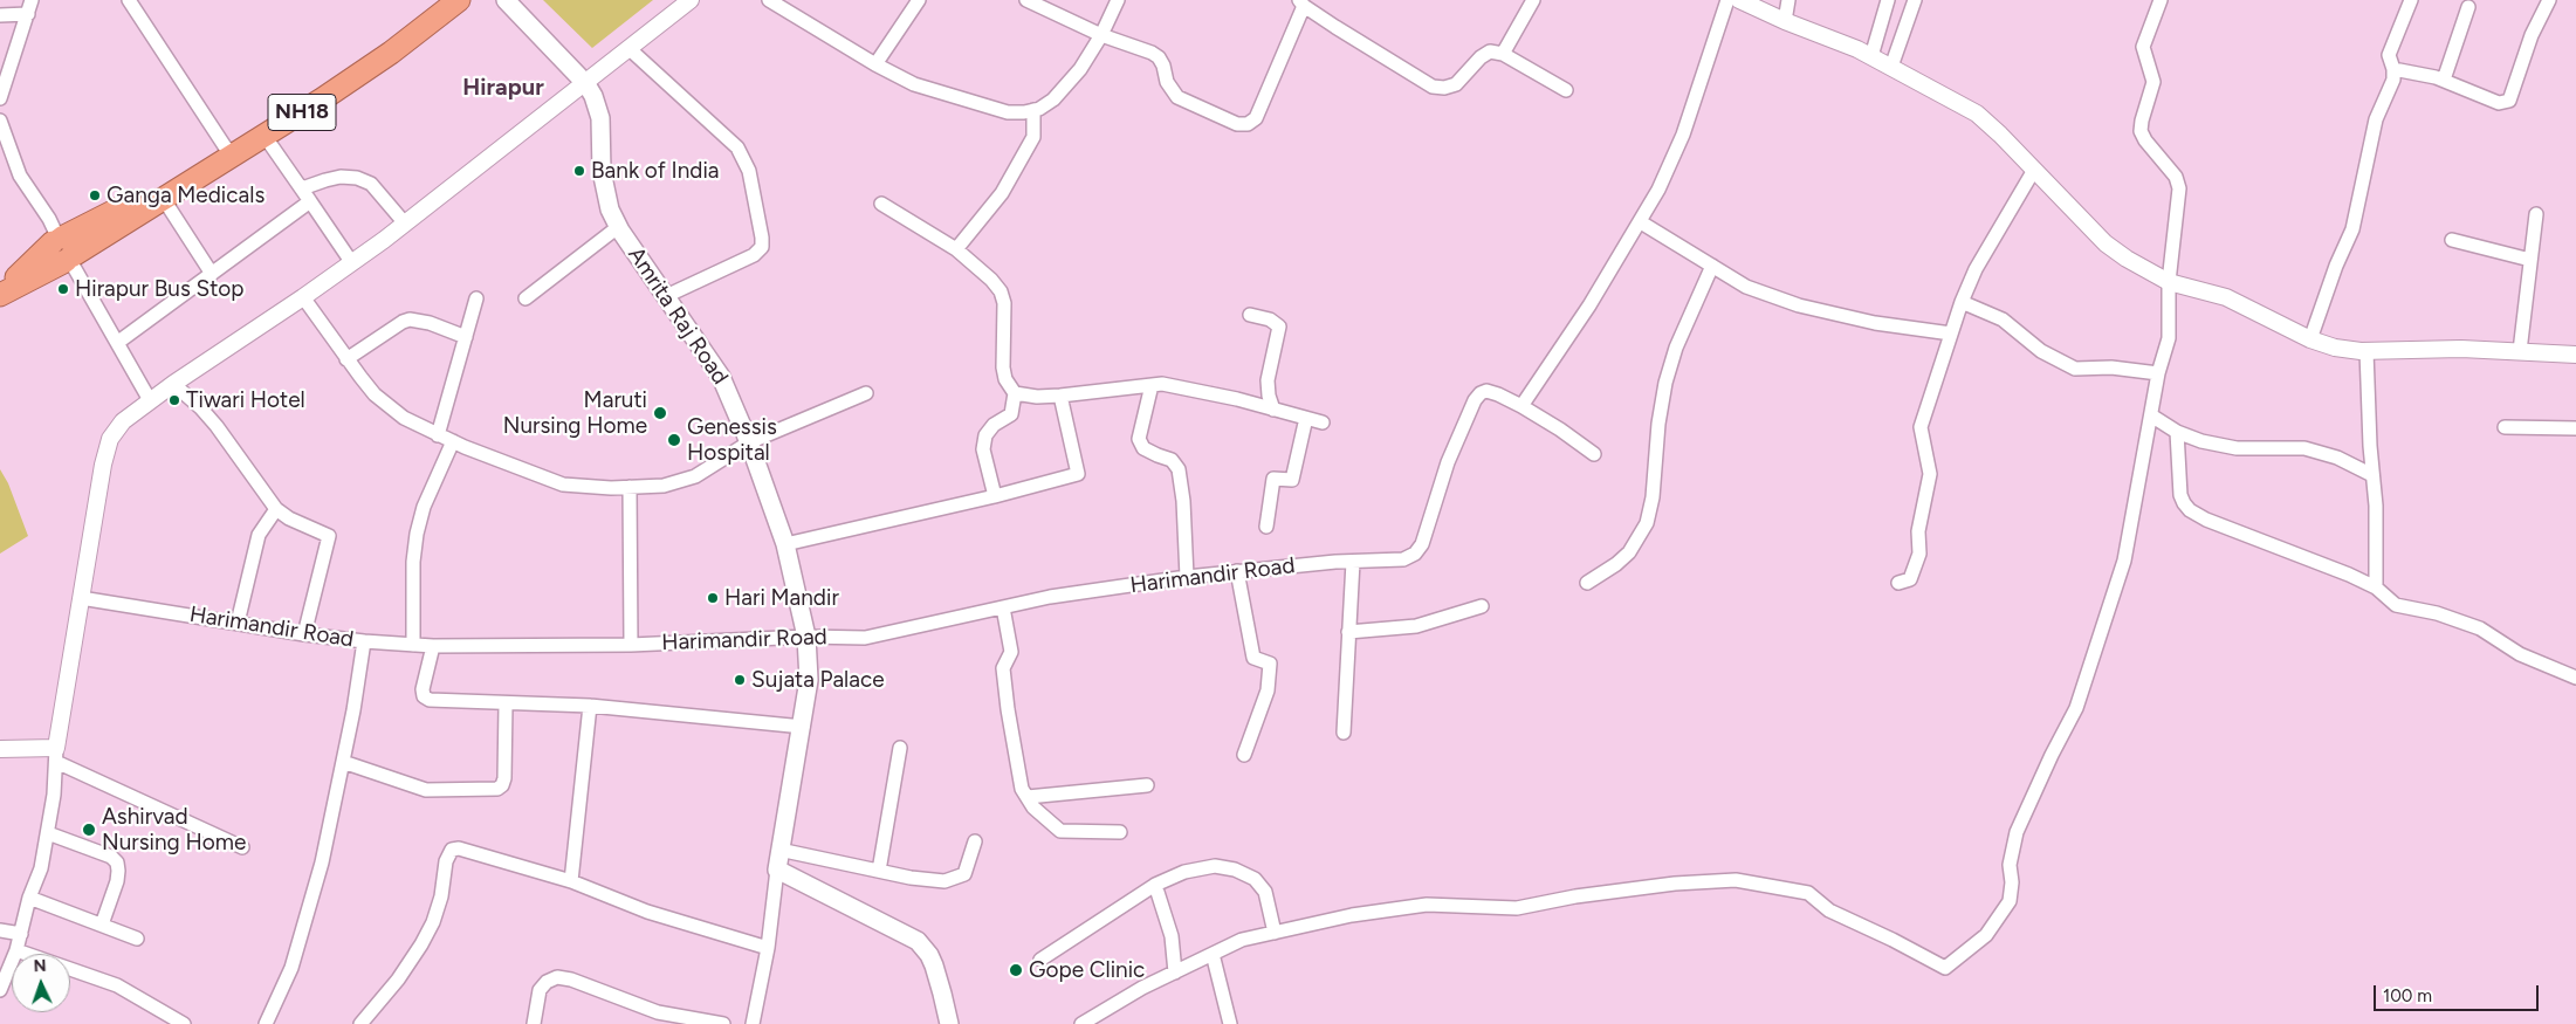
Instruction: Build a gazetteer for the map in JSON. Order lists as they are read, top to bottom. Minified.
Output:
{"streets":{"highway":["NH18"],"main road":["Amrita Raj Road"],"street":["Harimandir Road"]},"crossings":[["Amrita Raj Road","Harimandir Road"]],"districts":["Hirapur"],"places":["Bank of India","Ganga Medicals","Hirapur Bus Stop","Tiwari Hotel","Maruti Nursing Home","Genessis Hospital","Hari Mandir","Sujata Palace","Ashirvad Nursing Home","Gope Clinic"],"scale_bar":"100 m","north":"top"}
